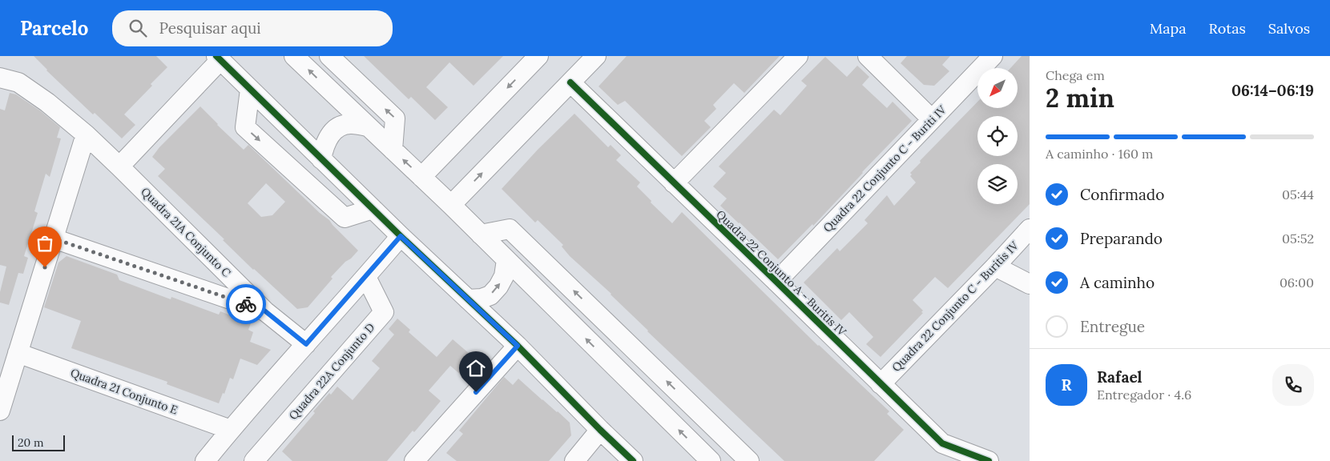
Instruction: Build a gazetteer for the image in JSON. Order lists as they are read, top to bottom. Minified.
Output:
{"streets":{"street":["Quadra 22 Conjunto C - Buriti IV","Quadra 21A Conjunto C","Quadra 22 Conjunto A - Buritis IV","Quadra 22 Conjunto C - Buritis IV","Quadra 22A Conjunto D","Quadra 21 Conjunto E"]},"crossings":[["Quadra 22 Conjunto C - Buriti IV","Quadra 22 Conjunto A - Buritis IV"],["Quadra 22 Conjunto A - Buritis IV","Quadra 22 Conjunto C - Buritis IV"]],"scale_bar":"20 m","north":"bottom left","page":{"header":"Parcelo","search":"Pesquisar aqui","nav":["Mapa","Rotas","Salvos"],"heading":["2 min","Chega em","06:14–06:19"],"panel":["Rafael","Entregador · 4.6"],"bar":"A caminho · 160 m","list":[["Confirmado","05:44"],["Preparando","05:52"],["A caminho","06:00"],"Entregue"],"round":"R","scale":"20 m"}}
